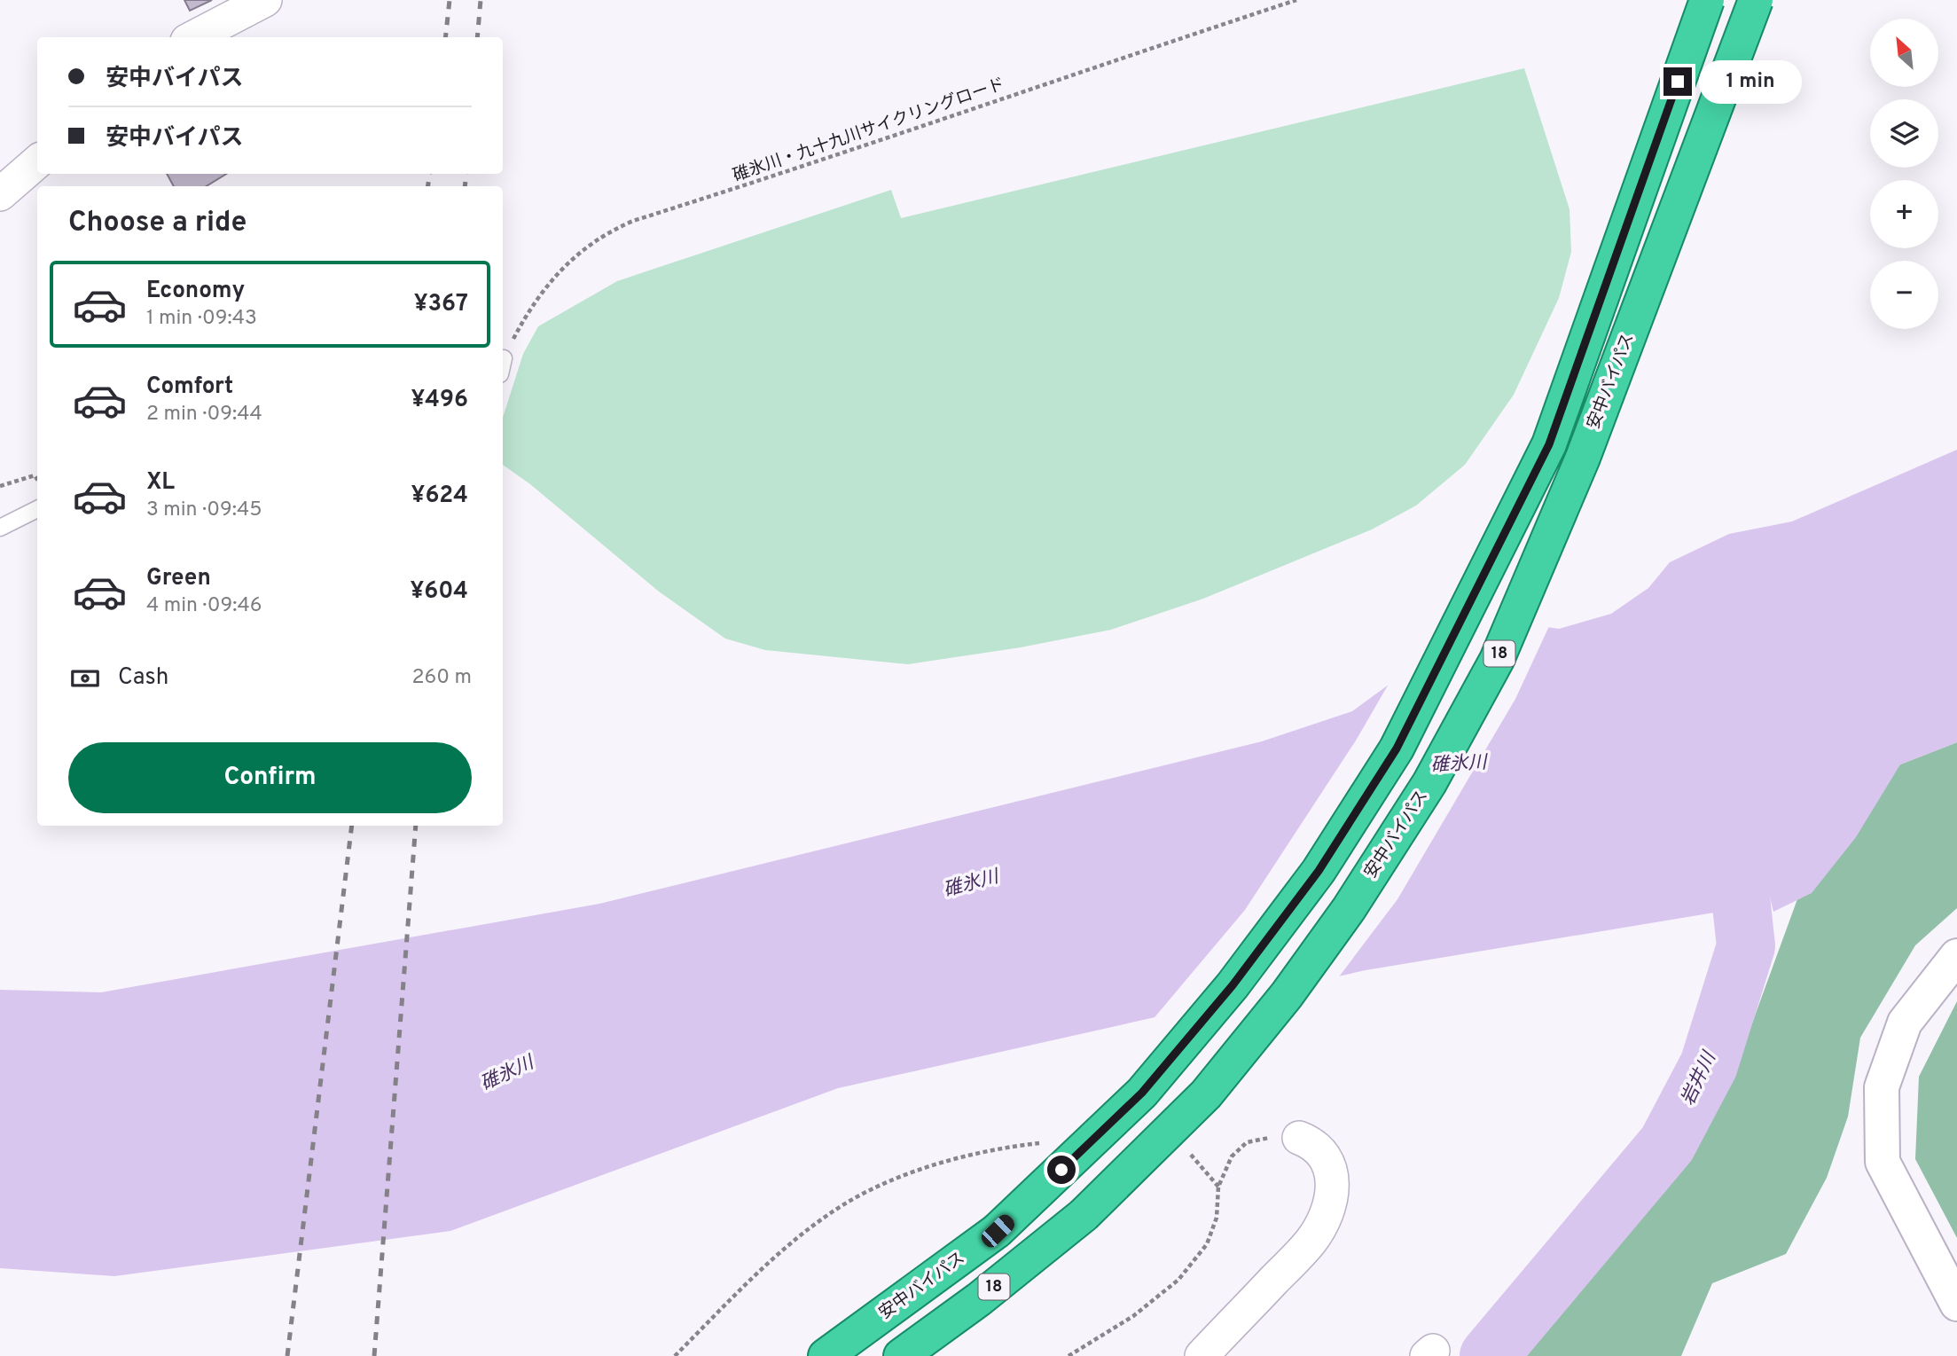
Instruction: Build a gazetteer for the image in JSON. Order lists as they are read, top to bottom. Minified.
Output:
{"streets":{"highway":["安中バイパス","18"],"path":["碓氷川・九十九川サイクリングロード"]},"water":["碓氷川","岩井川"],"north":"top left","page":{"map_buttons":["+","−"],"banner":["安中バイパス","安中バイパス"],"bubble":"1 min","heading":"Choose a ride","list":[{"name":"Economy","note":"1 min · 09:43","value":"¥367"},{"name":"Comfort","note":"2 min · 09:44","value":"¥496"},{"name":"XL","note":"3 min · 09:45","value":"¥624"},{"name":"Green","note":"4 min · 09:46","value":"¥604"}],"pay":["Cash","260 m"],"buttons":"Confirm"}}
